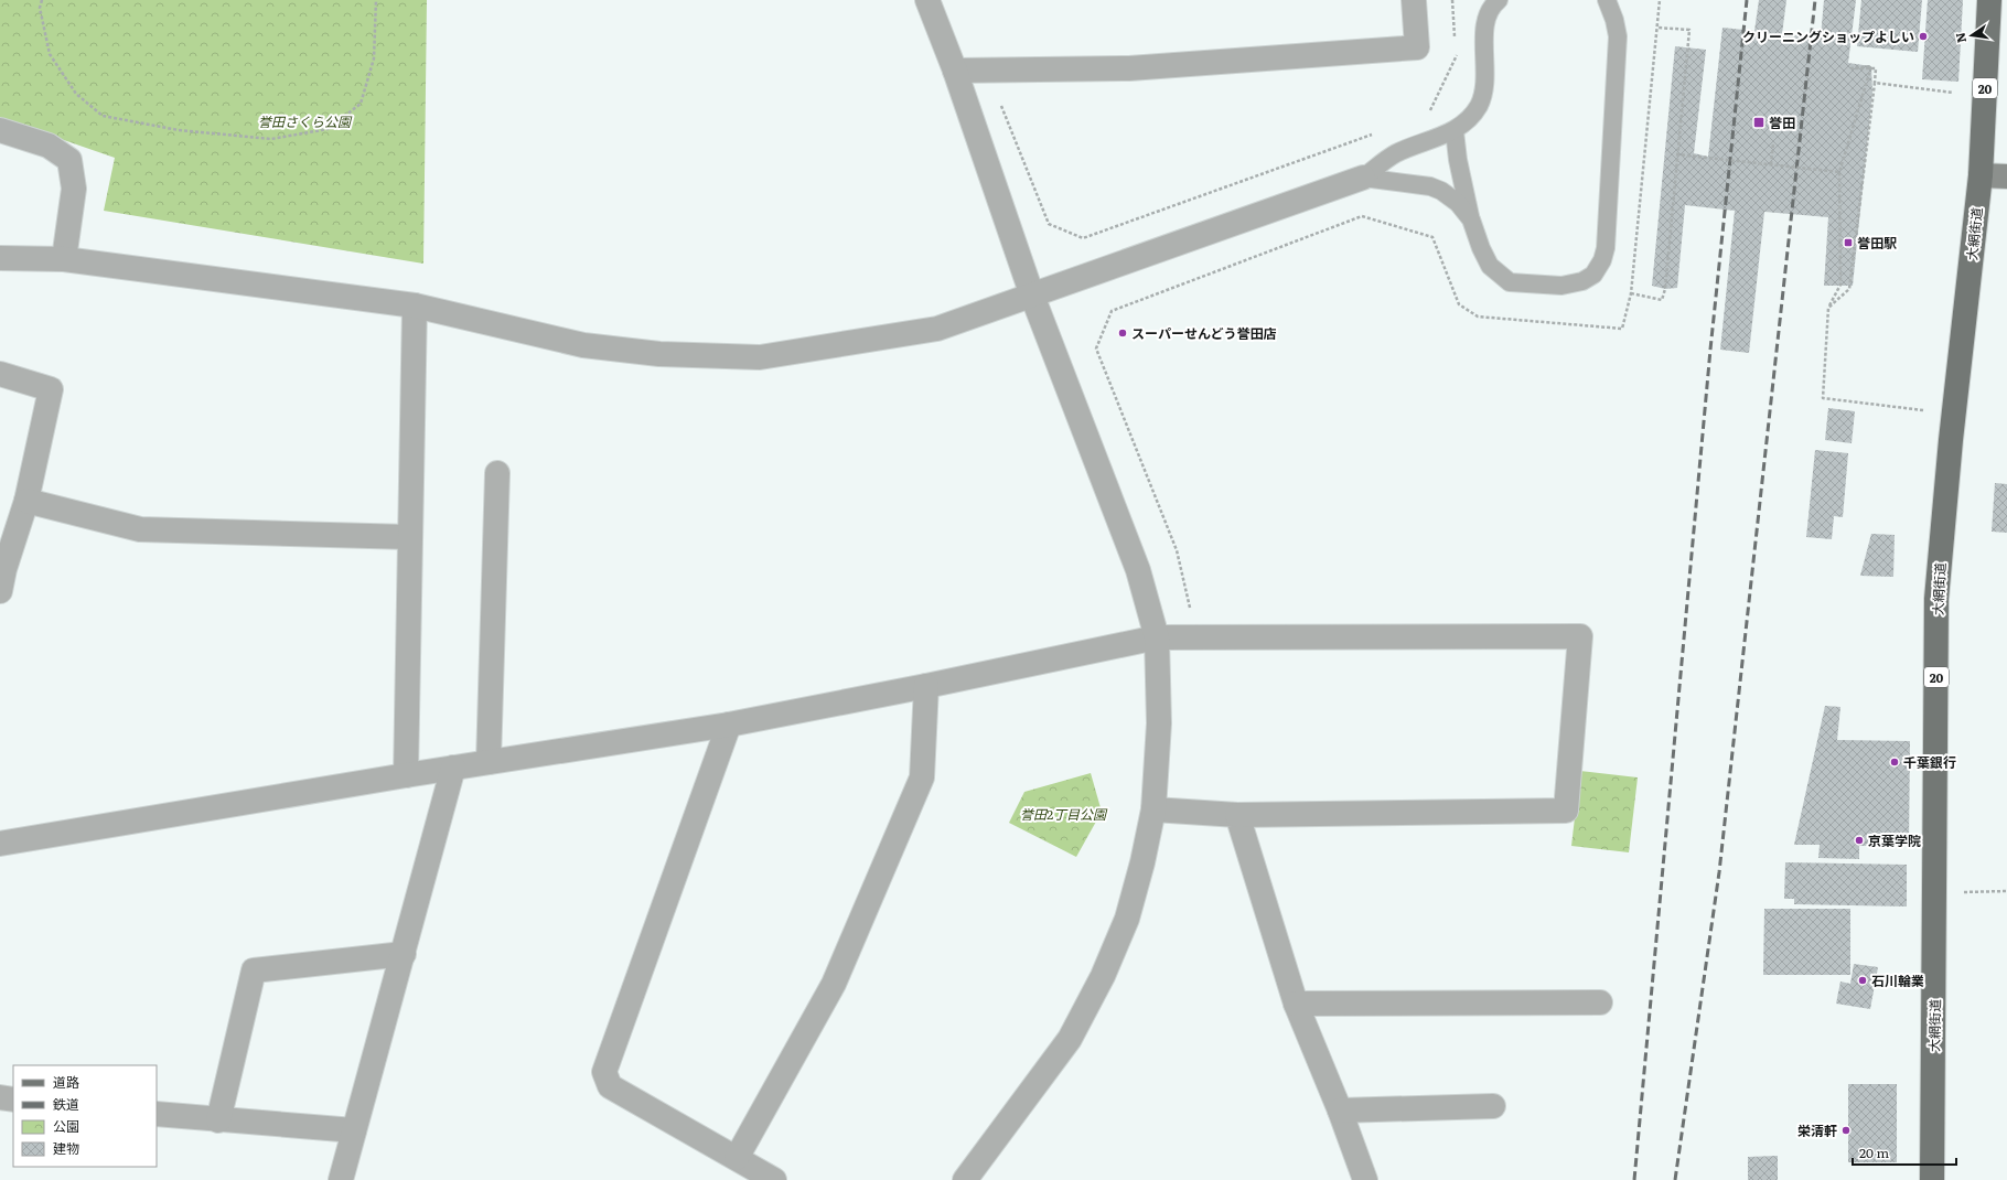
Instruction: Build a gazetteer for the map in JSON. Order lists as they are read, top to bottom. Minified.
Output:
{"streets":{"main road":["20","大網街道"]},"parks":["誉田さくら公園","誉田2丁目公園"],"places":{"other":["クリーニングショップよしい","スーパーせんどう誉田店","千葉銀行","京葉学院","石川輪業","栄清軒"],"transit":["誉田","誉田駅"]},"legend":["道路","鉄道","公園","建物"],"scale_bar":"20 m","north":"left"}
